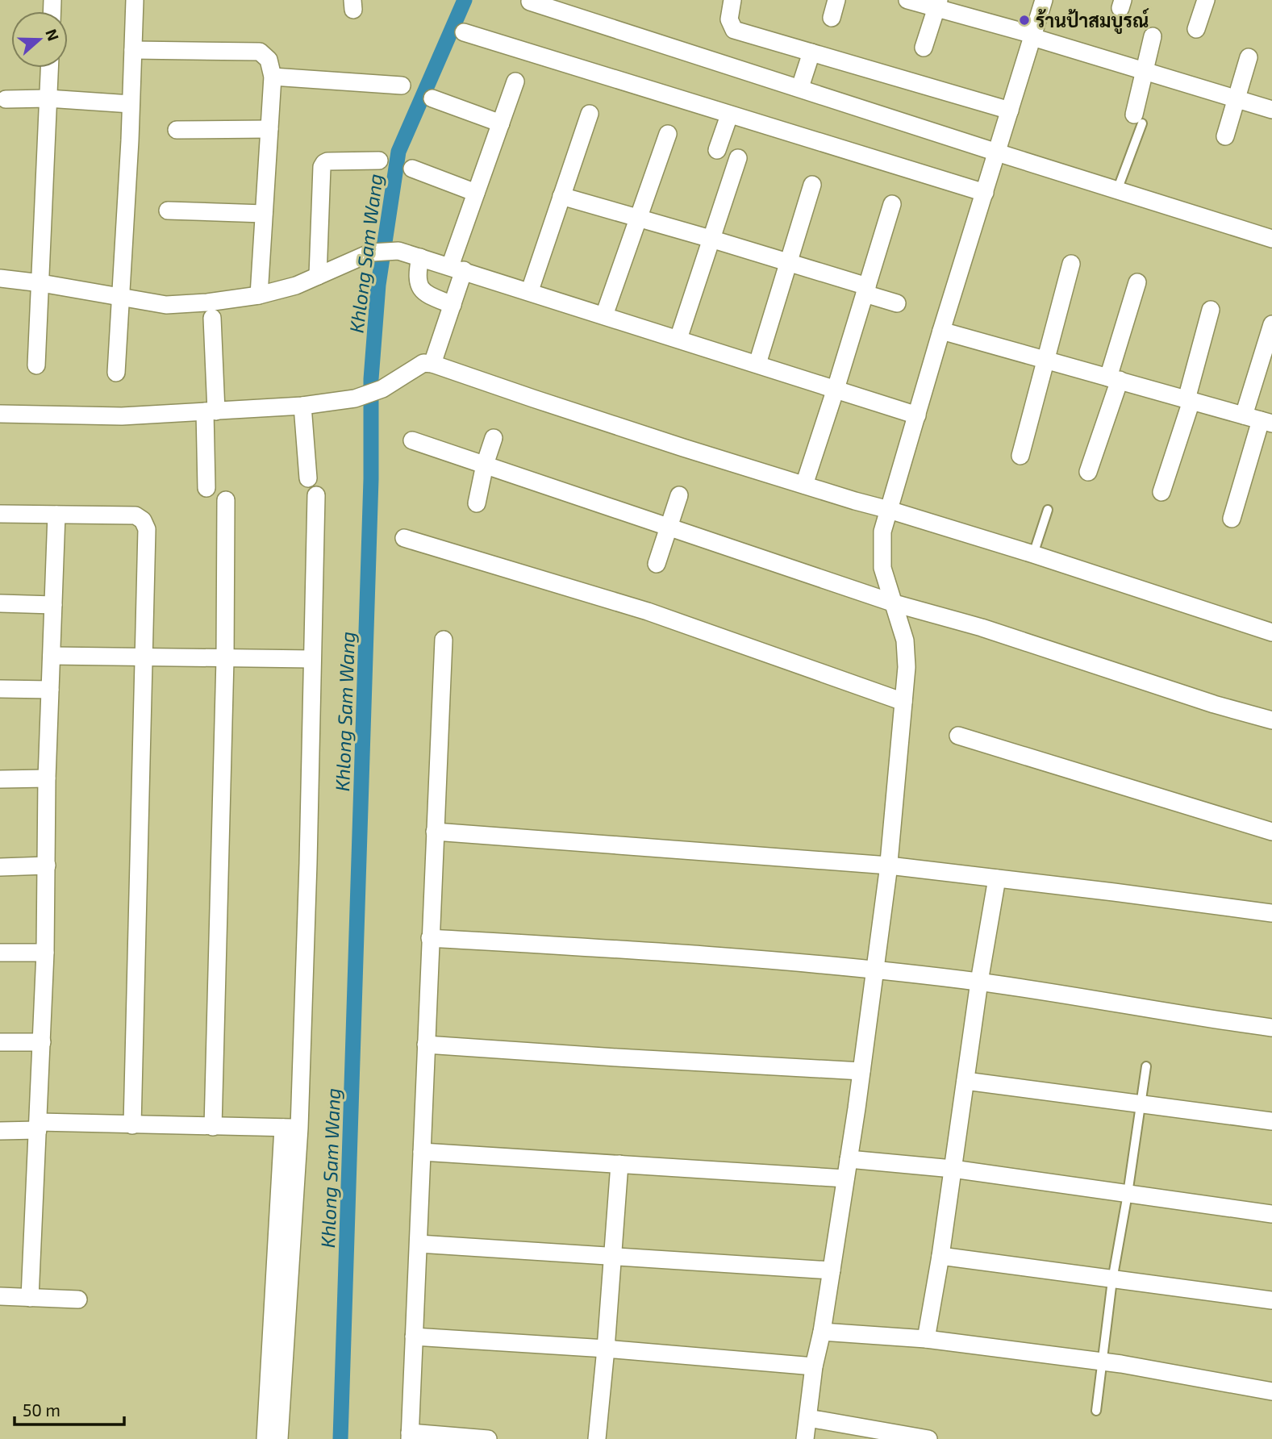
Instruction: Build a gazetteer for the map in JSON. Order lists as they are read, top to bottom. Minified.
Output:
{"water":["Khlong Sam Wang"],"places":["ร้านป้าสมบูรณ์"],"scale_bar":"50 m","north":"right"}
